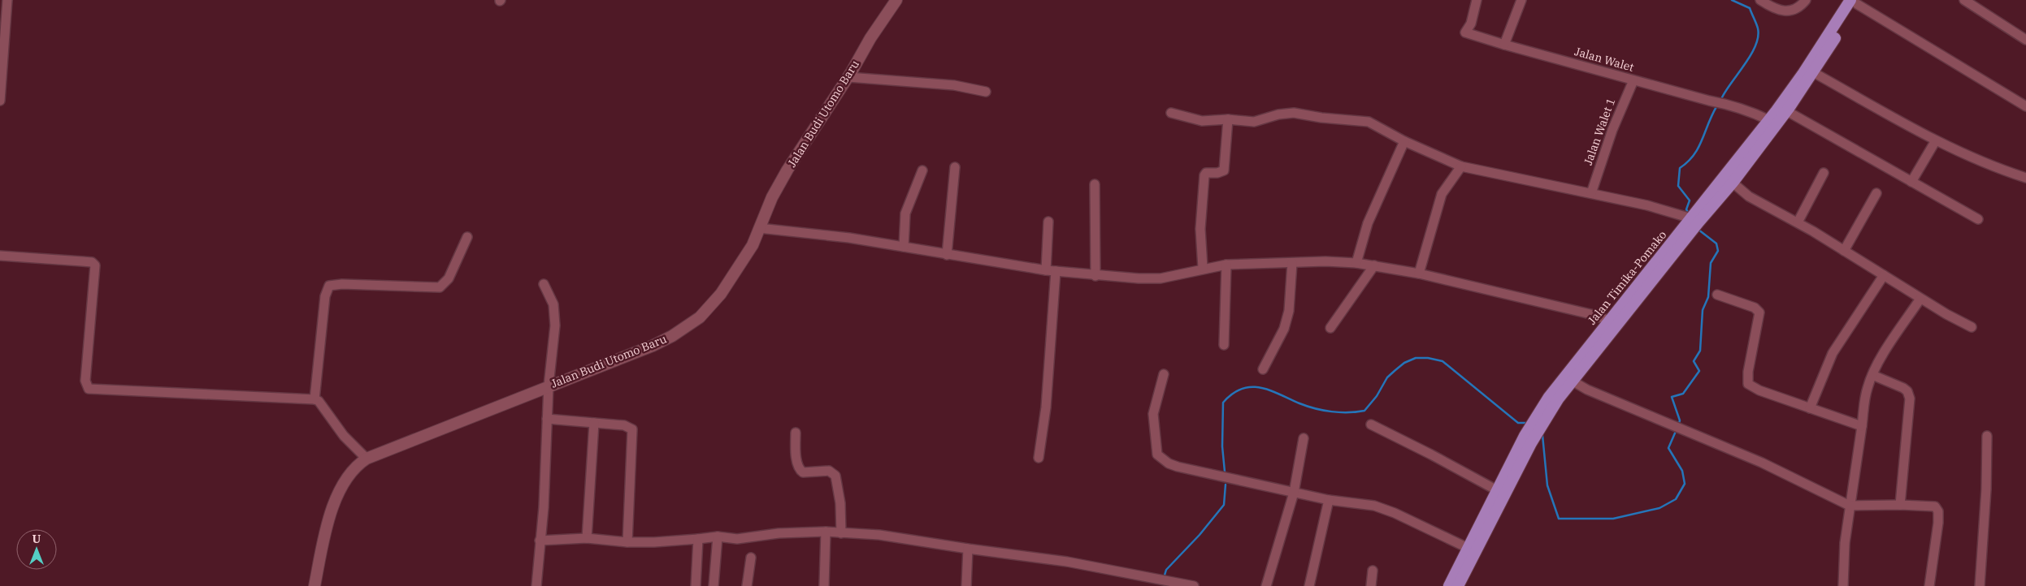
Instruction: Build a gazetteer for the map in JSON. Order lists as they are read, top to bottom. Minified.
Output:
{"streets":{"highway":["Jalan Timika-Pomako"],"street":["Jalan Walet","Jalan Budi Utomo Baru","Jalan Walet 1"]},"crossings":[["Jalan Walet","Jalan Walet 1"],["Jalan Walet","Jalan Timika-Pomako"]],"north":"top"}
